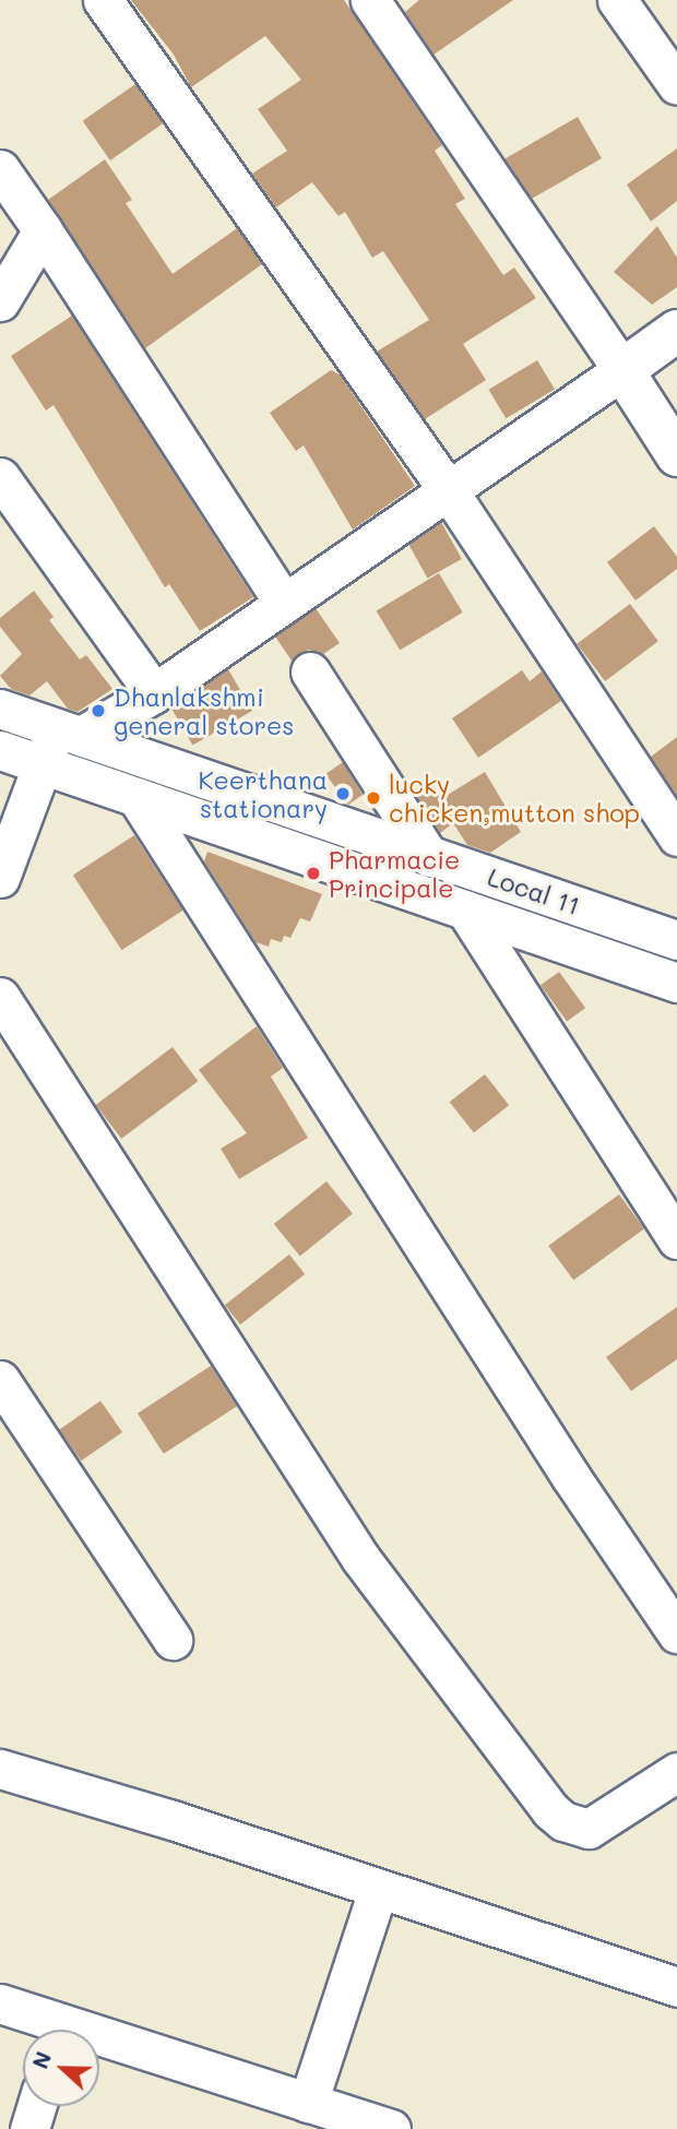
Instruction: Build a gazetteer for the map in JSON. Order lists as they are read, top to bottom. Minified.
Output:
{"streets":{"street":["Local 11"]},"places":["Dhanlakshmi general stores","Keerthana stationary","lucky chicken,mutton shop","Pharmacie Principale"],"north":"left"}
